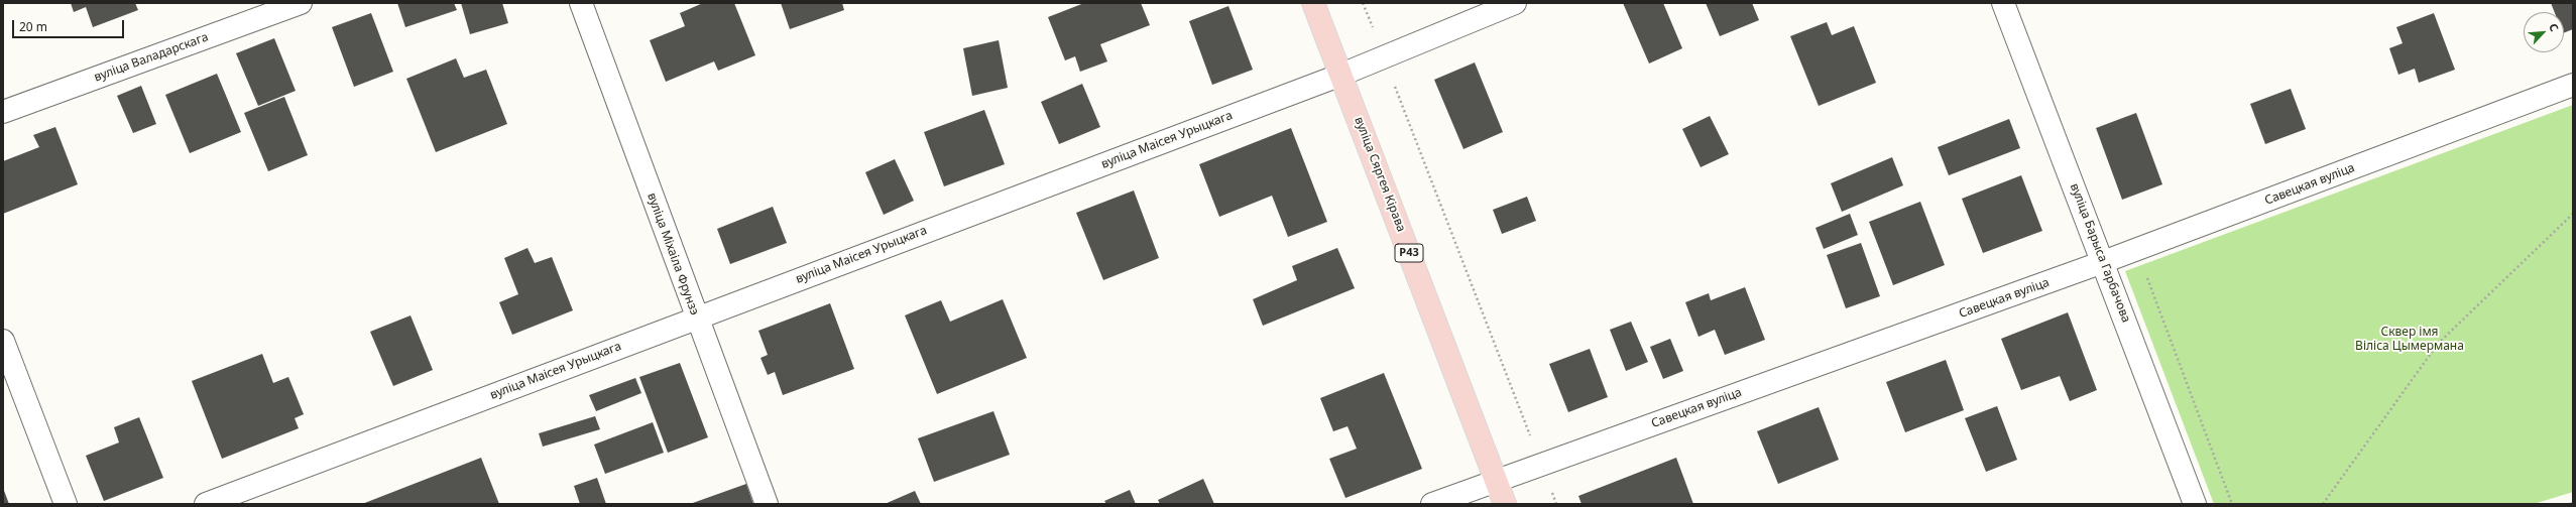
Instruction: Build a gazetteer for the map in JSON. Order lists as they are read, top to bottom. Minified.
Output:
{"streets":{"main road":["вуліца Сяргея Кірава","Р43"],"street":["вуліца Валадарскага","вуліца Маісея Урыцкага","Савецкая вуліца","вуліца Барыса Гарбачова","вуліца Міхаіла Фрунзэ"]},"crossings":[["вуліца Маісея Урыцкага","вуліца Сяргея Кірава"],["вуліца Маісея Урыцкага","вуліца Міхаіла Фрунзэ"],["вуліца Сяргея Кірава","Савецкая вуліца"],["Савецкая вуліца","вуліца Барыса Гарбачова"]],"parks":["Сквер імя Віліса Цымермана"],"scale_bar":"20 m","north":"top right"}
